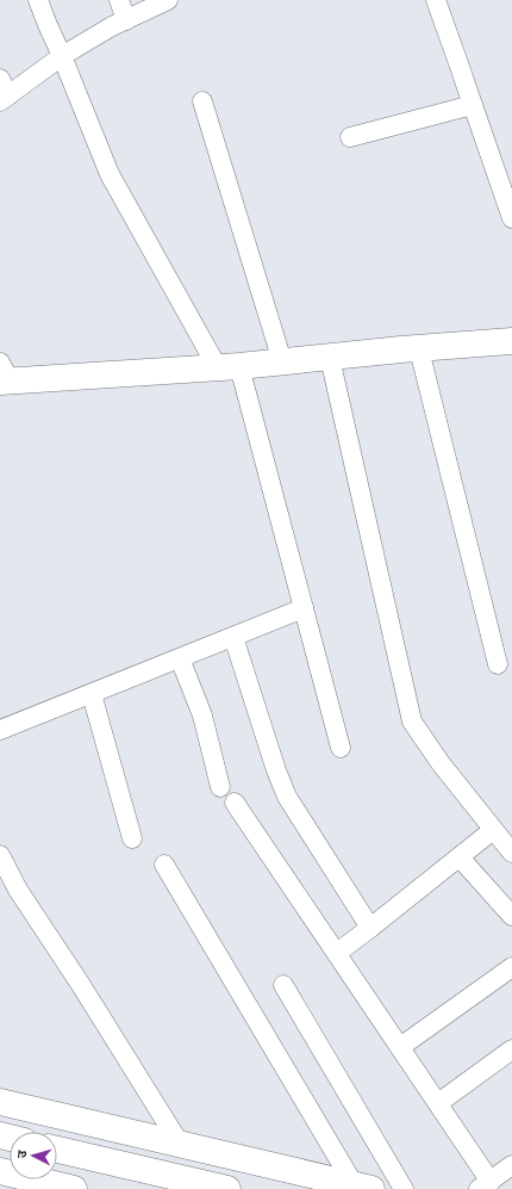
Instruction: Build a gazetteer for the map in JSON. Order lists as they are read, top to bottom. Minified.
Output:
{"north":"left"}
